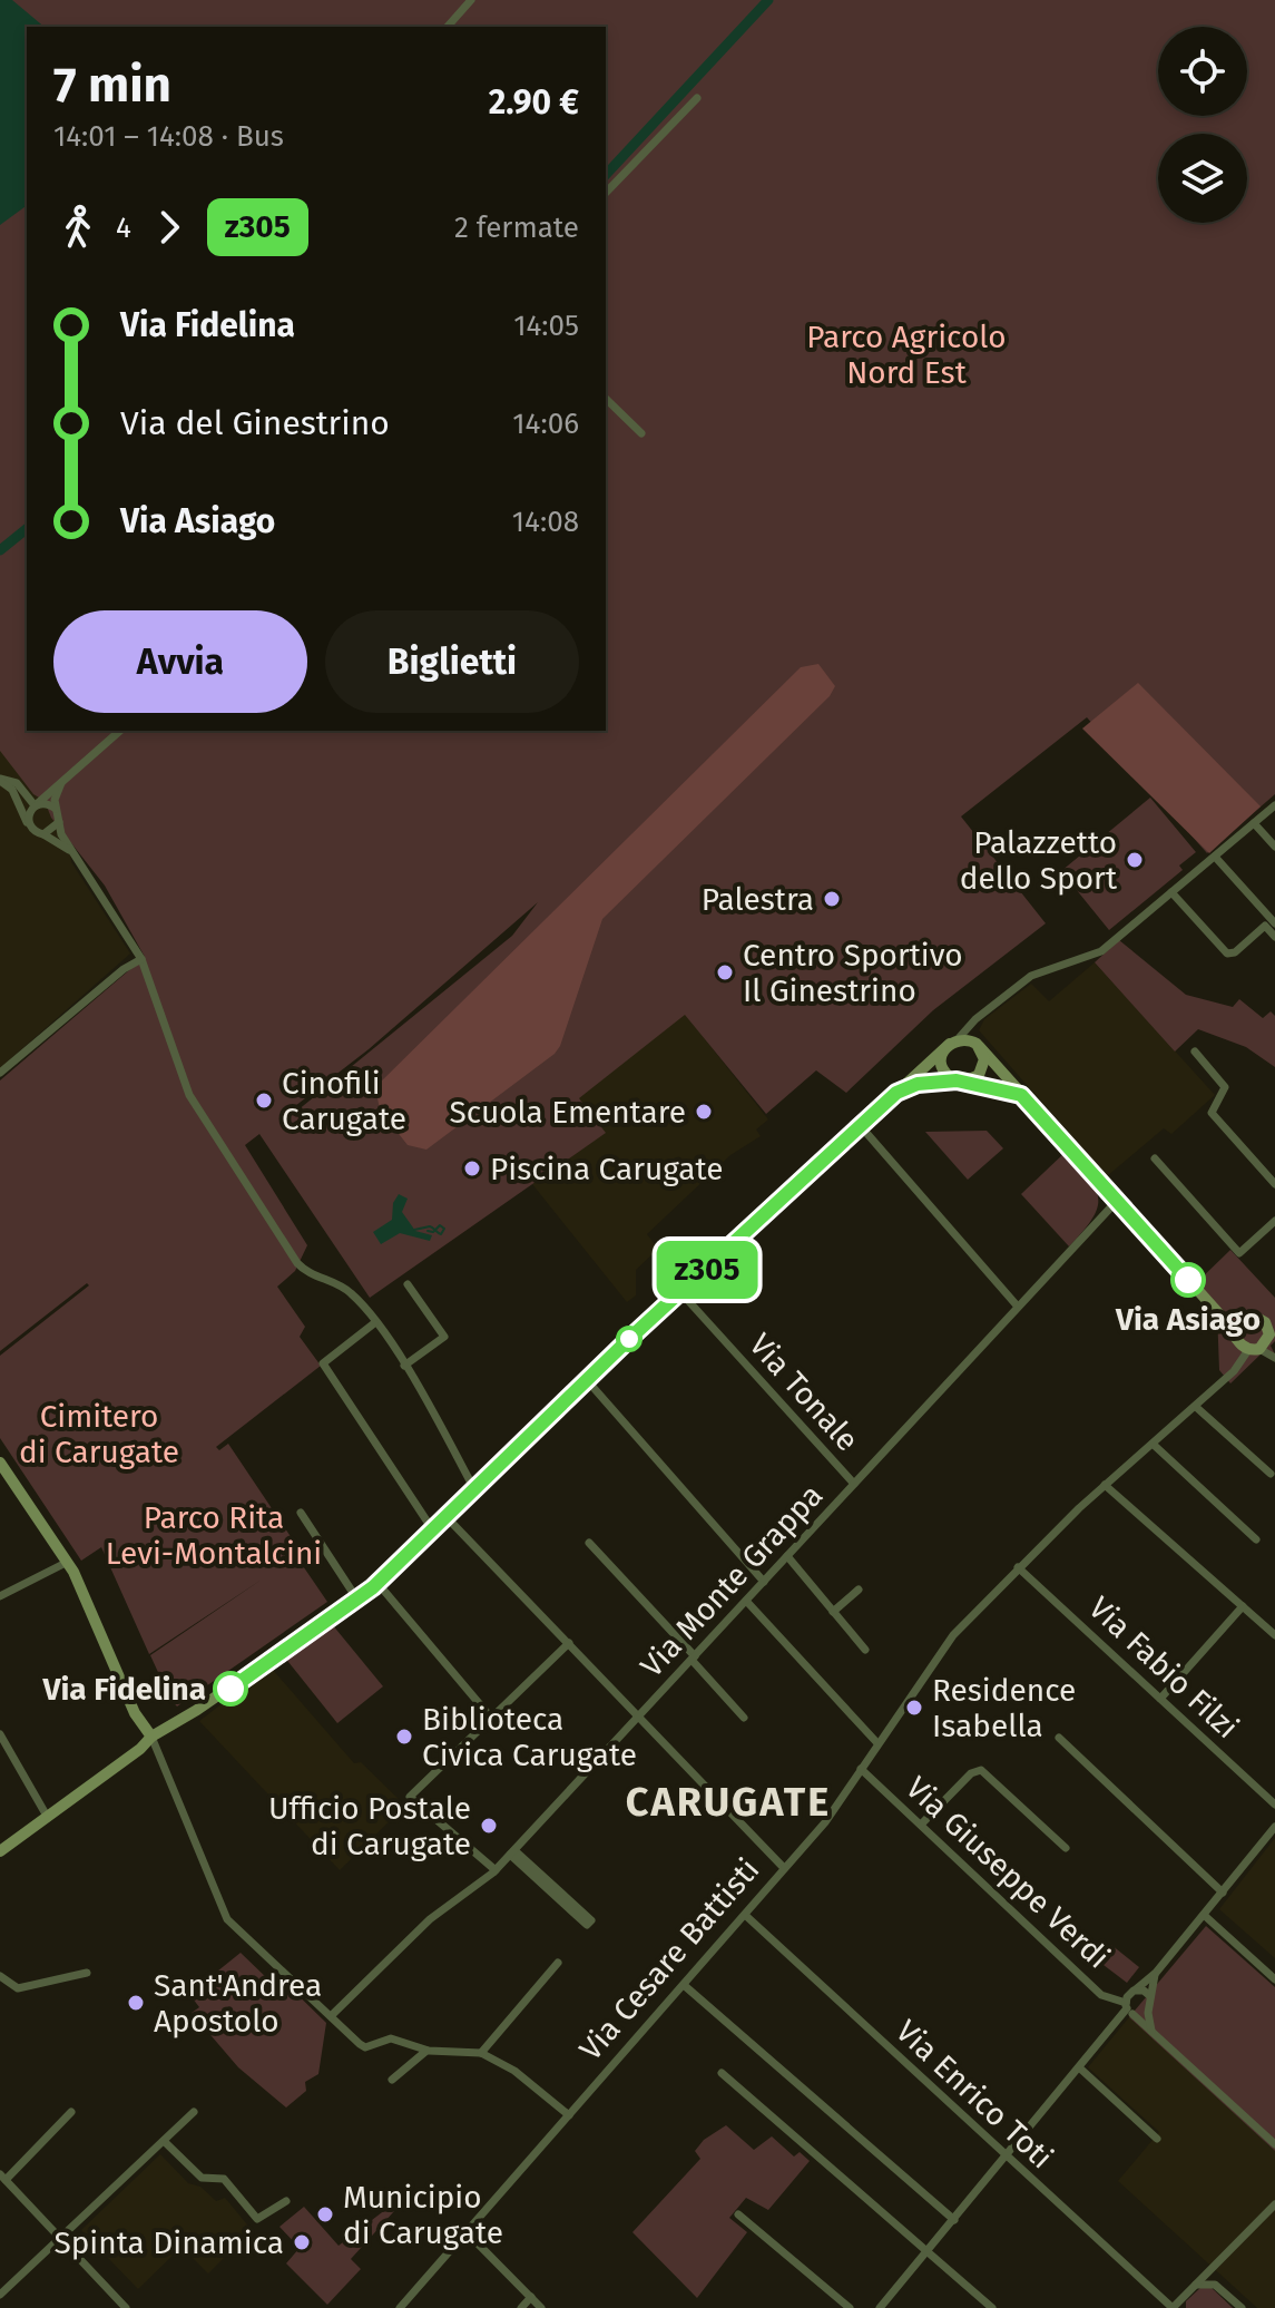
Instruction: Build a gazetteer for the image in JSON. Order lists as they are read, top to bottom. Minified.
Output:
{"streets":{"street":["Via Tonale","Via Monte Grappa","Via Fabio Filzi","Via Giuseppe Verdi","Via Cesare Battisti","Via Enrico Toti"]},"crossings":[["Via Tonale","Via Monte Grappa"],["Via Fabio Filzi","Via Cesare Battisti"],["Via Giuseppe Verdi","Via Cesare Battisti"],["Via Cesare Battisti","Via Enrico Toti"]],"districts":["CARUGATE"],"parks":["Parco Agricolo Nord Est","Cimitero di Carugate","Parco Rita Levi-Montalcini"],"places":["Palazzetto dello Sport","Palestra","Centro Sportivo Il Ginestrino","Cinofili Carugate","Scuola Ementare","Piscina Carugate","Via Asiago","Via Fidelina","Residence Isabella","Biblioteca Civica Carugate","Ufficio Postale di Carugate","Sant'Andrea Apostolo","Municipio di Carugate","Spinta Dinamica"],"lines":["bus line z305"],"page":{"on_map":"z305","heading":["7 min","14:01 – 14:08 · Bus","2.90 €"],"legs":["4","z305","2 fermate"],"list":[{"name":"Via Fidelina","value":"14:05"},{"name":"Via del Ginestrino","value":"14:06"},{"name":"Via Asiago","value":"14:08"}],"buttons":["Avvia","Biglietti"]}}
